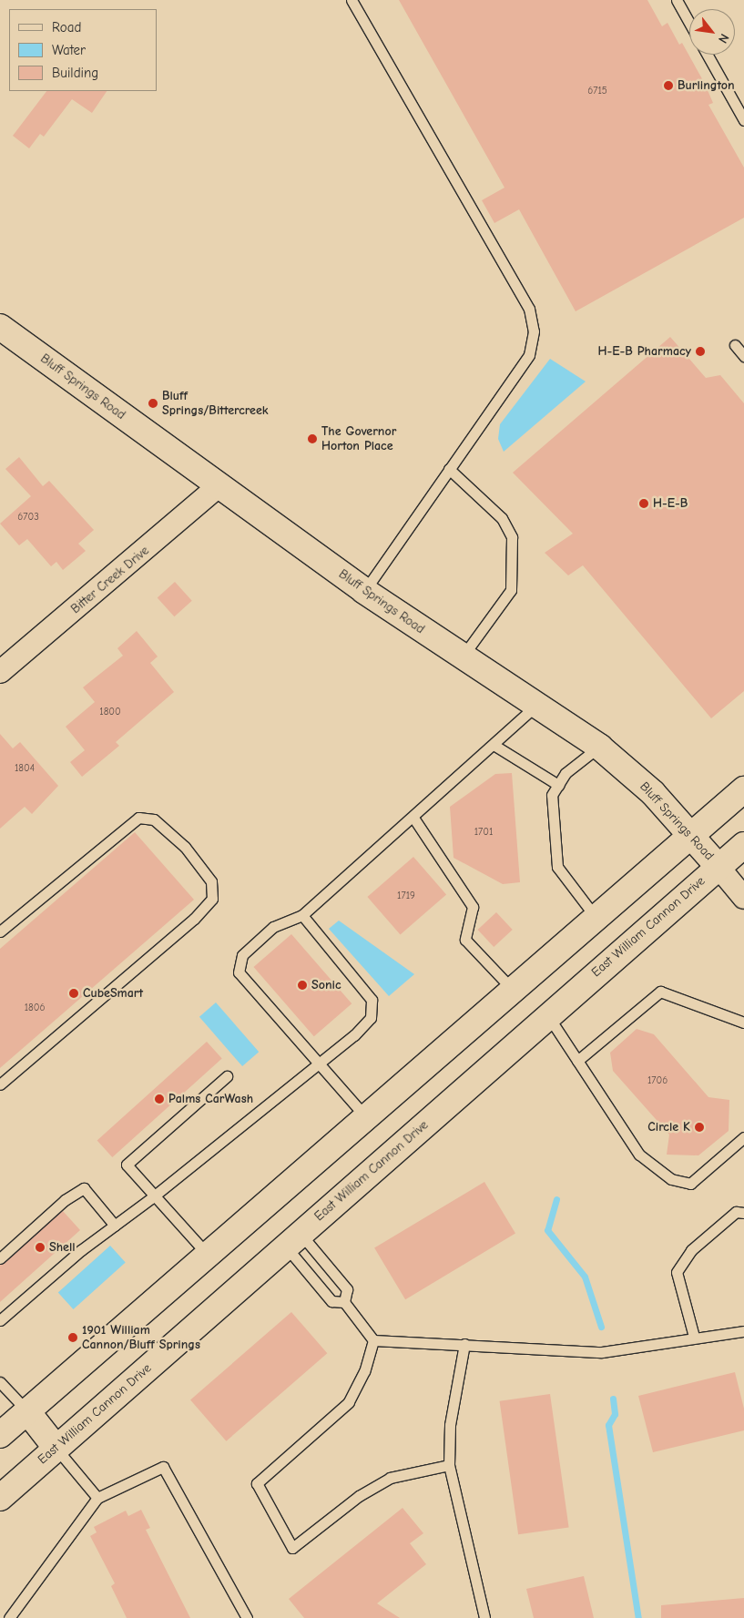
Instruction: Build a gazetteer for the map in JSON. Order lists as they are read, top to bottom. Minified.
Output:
{"streets":{"main road":["Bluff Springs Road","East William Cannon Drive"],"street":["Bitter Creek Drive"]},"crossings":[["Bluff Springs Road","Bitter Creek Drive"],["Bluff Springs Road","East William Cannon Drive"]],"places":["Burlington","H-E-B Pharmacy","Bluff Springs/Bittercreek","The Governor Horton Place","H-E-B","Sonic","CubeSmart","Palms CarWash","Circle K","Shell","1901 William Cannon/Bluff Springs"],"house_numbers":["6715","6703","1800","1804","1701","1719","1806","1706"],"legend":["Road","Water","Building"],"north":"bottom right"}
